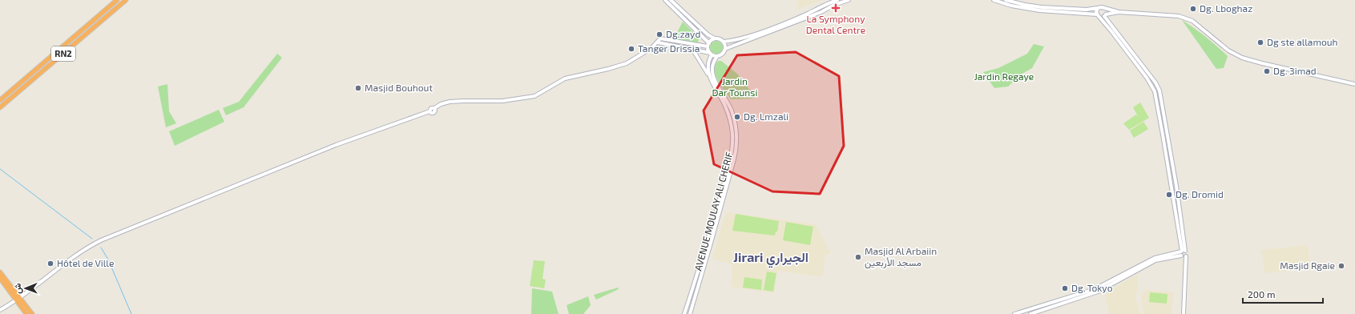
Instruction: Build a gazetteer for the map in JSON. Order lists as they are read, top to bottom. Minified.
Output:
{"streets":{"highway":["RN2"],"main road":["AVENUE MOULAY ALI CHERIF"]},"districts":["Jirari الجيراري"],"parks":["Jardin Regaye","Jardin Dar Tounsi"],"places":{"health":["La Symphony Dental Centre"],"other":["Dg. Lboghaz","Dg.zayd","Dg ste allamouh","Tanger Drissia","Dg. 3imad","Masjid Bouhout","Dg. Lmzali","Dg. Dromid","Masjid Al Arbaiin مسجد الأربعين","Hôtel de Ville","Masjid Rgaie","Dg. Tokyo"]},"scale_bar":"200 m","north":"left"}
